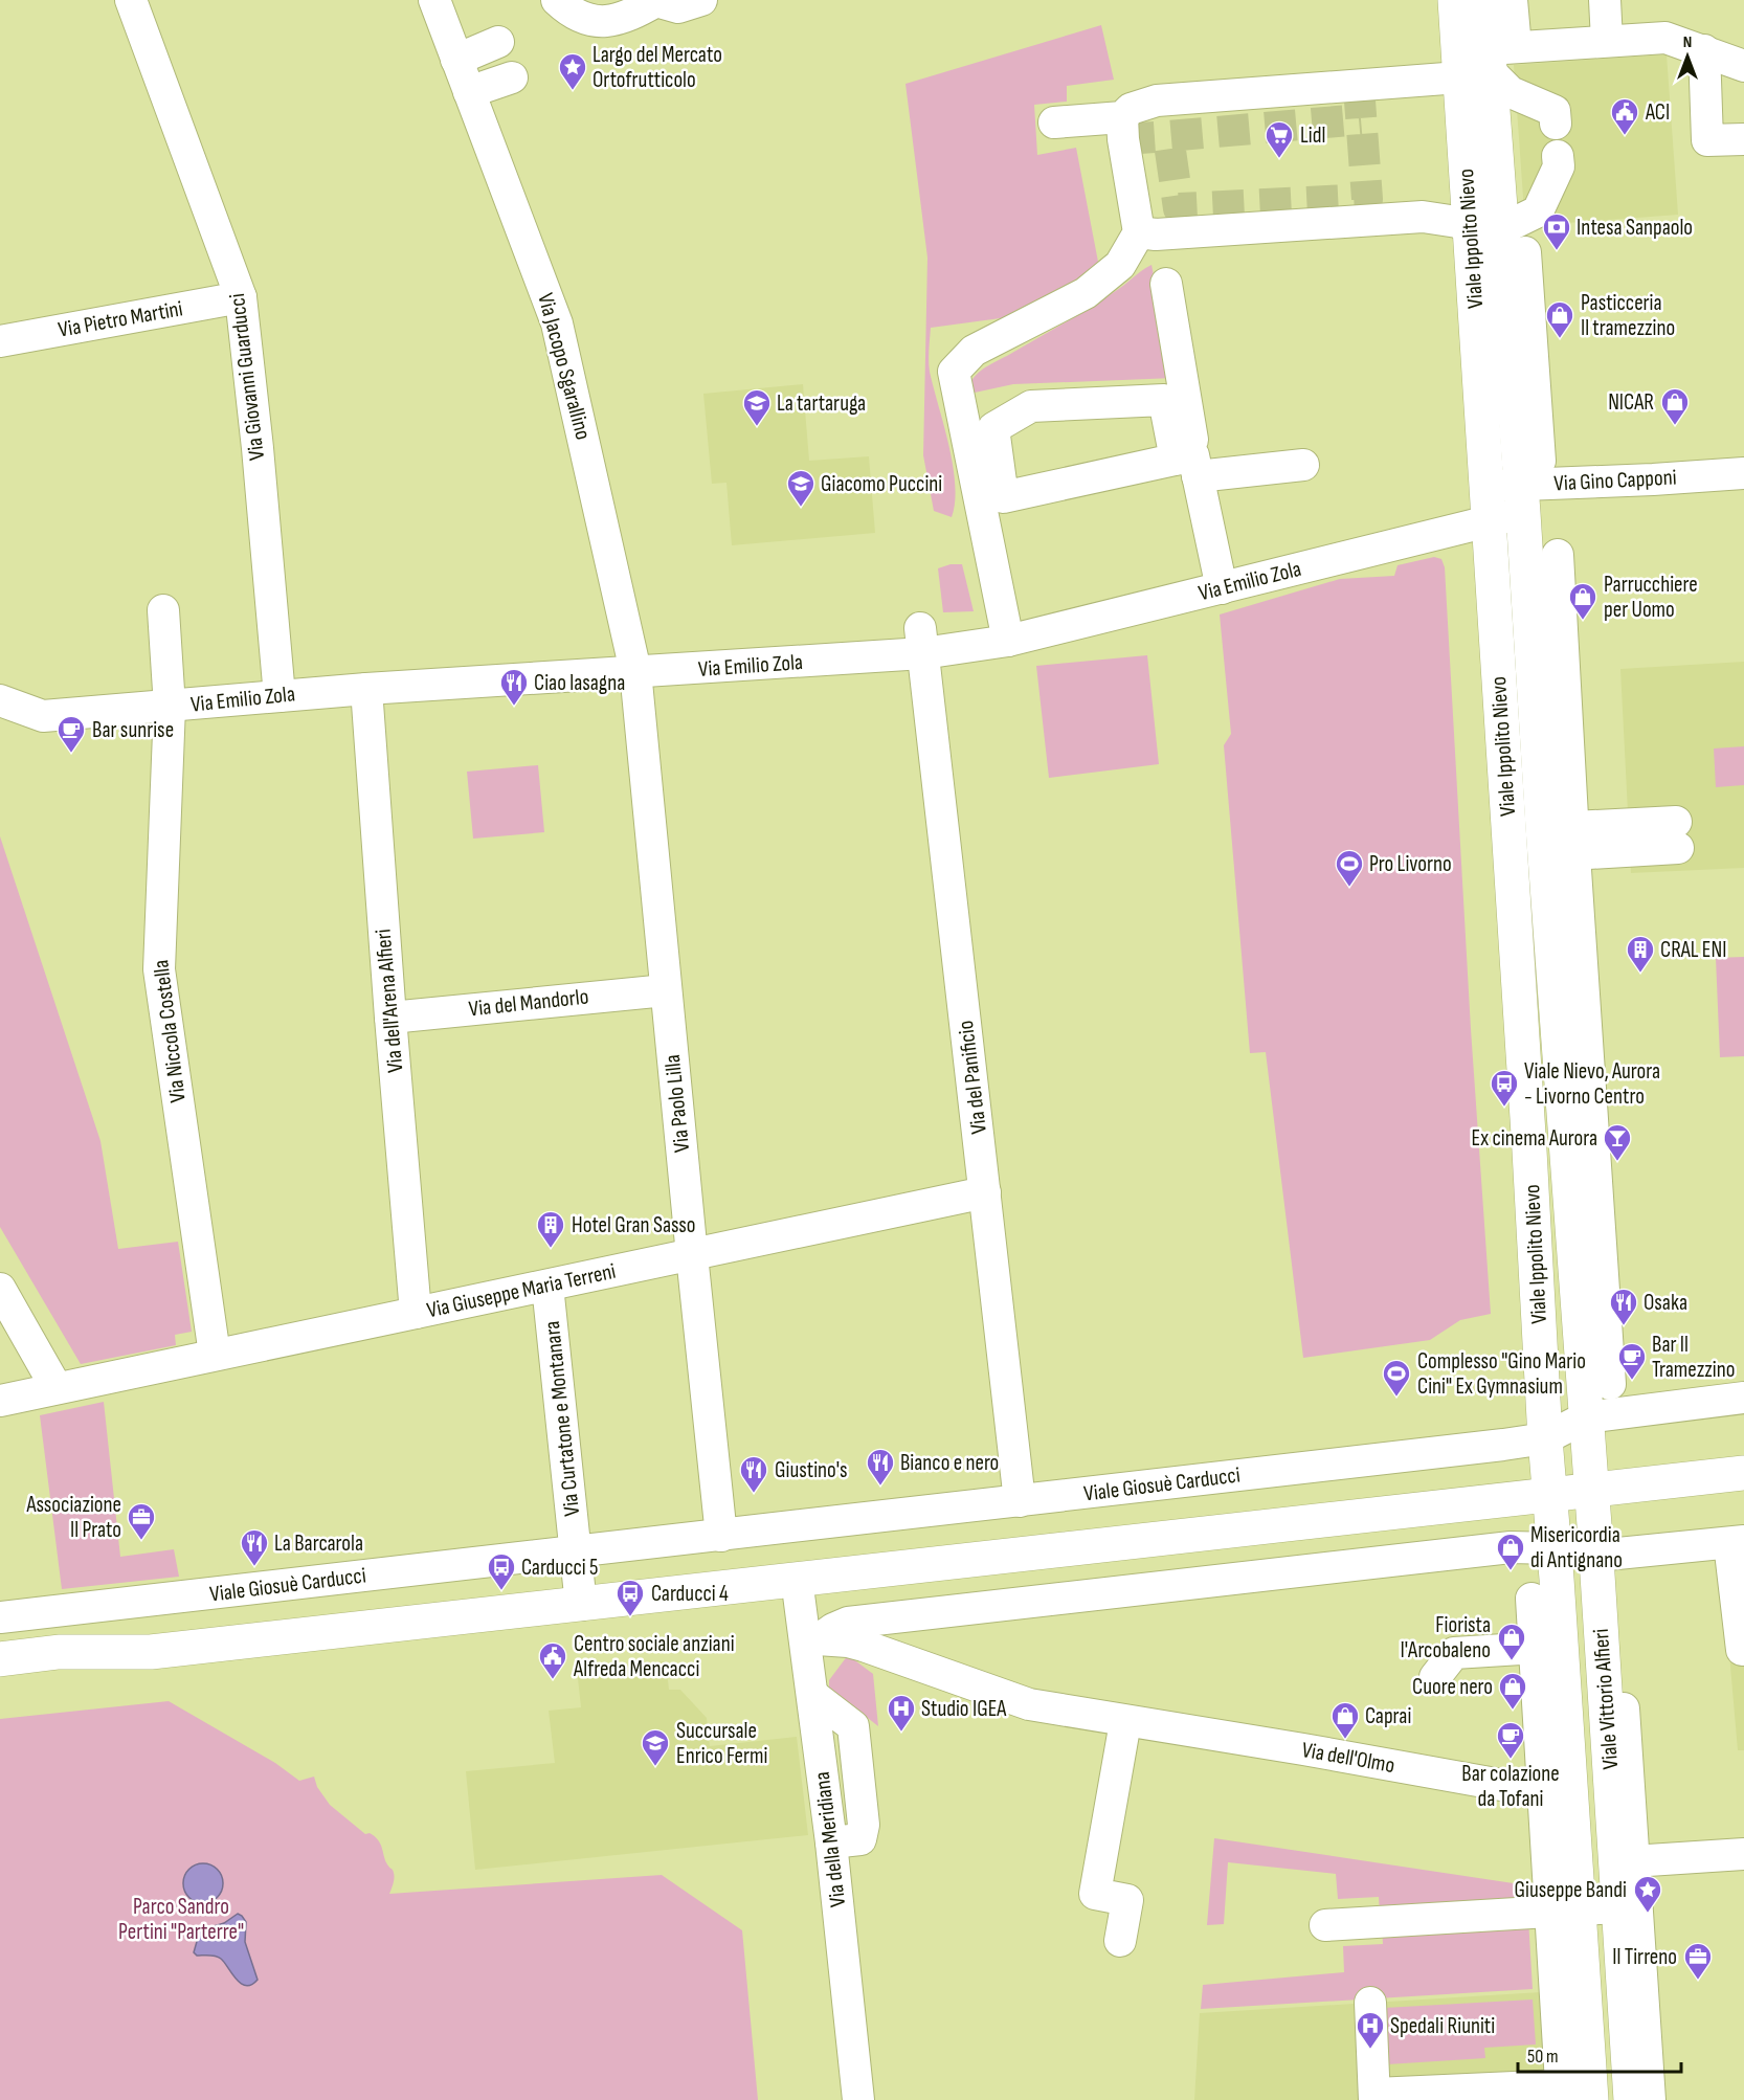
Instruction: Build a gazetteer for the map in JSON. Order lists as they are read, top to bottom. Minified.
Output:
{"streets":{"main road":["Viale Ippolito Nievo","Viale Vittorio Alfieri"],"street":["Via Pietro Martini","Via Jacopo Sgarallino","Via Giovanni Guarducci","Via Gino Capponi","Via Emilio Zola","Via dell'Arena Alfieri","Via del Mandorlo","Via Niccola Costella","Via del Panificio","Via Paolo Lilla","Via Giuseppe Maria Terreni","Via Curtatone e Montanara","Viale Giosuè Carducci","Via dell'Olmo","Via della Meridiana"]},"crossings":[["Viale Ippolito Nievo","Via Gino Capponi"],["Viale Ippolito Nievo","Via Emilio Zola"],["Viale Ippolito Nievo","Viale Giosuè Carducci"],["Viale Ippolito Nievo","Viale Vittorio Alfieri"],["Via Pietro Martini","Via Giovanni Guarducci"],["Via Jacopo Sgarallino","Via Emilio Zola"],["Via Jacopo Sgarallino","Via Paolo Lilla"],["Via Giovanni Guarducci","Via Emilio Zola"],["Via Gino Capponi","Via Emilio Zola"],["Via Emilio Zola","Via dell'Arena Alfieri"],["Via Emilio Zola","Via Niccola Costella"],["Via Emilio Zola","Via del Panificio"],["Via Emilio Zola","Via Paolo Lilla"],["Via dell'Arena Alfieri","Via del Mandorlo"],["Via dell'Arena Alfieri","Via Giuseppe Maria Terreni"],["Via del Mandorlo","Via Paolo Lilla"],["Via Niccola Costella","Via Giuseppe Maria Terreni"],["Via del Panificio","Via Giuseppe Maria Terreni"],["Via del Panificio","Viale Giosuè Carducci"],["Via Paolo Lilla","Via Giuseppe Maria Terreni"],["Via Paolo Lilla","Viale Giosuè Carducci"],["Via Giuseppe Maria Terreni","Via Curtatone e Montanara"],["Via Curtatone e Montanara","Viale Giosuè Carducci"],["Viale Vittorio Alfieri","Via dell'Olmo"],["Via dell'Olmo","Via della Meridiana"]],"parks":["Parco Sandro Pertini \"Parterre\""],"places":{"place":["Largo del Mercato Ortofrutticolo","Giuseppe Bandi"],"public building":["ACI","Centro sociale anziani Alfreda Mencacci"],"supermarket":["Lidl"],"bank":["Intesa Sanpaolo"],"shop":["Pasticceria Il tramezzino","NICAR","Parrucchiere per Uomo","Misericordia di Antignano","Fiorista l'Arcobaleno","Cuore nero","Caprai"],"school or university":["La tartaruga","Giacomo Puccini","Succursale Enrico Fermi"],"restaurant":["Ciao lasagna","Osaka","Bianco e nero","Giustino's","La Barcarola"],"cafe":["Bar sunrise","Bar Il Tramezzino","Bar colazione da Tofani"],"sports":["Pro Livorno","Complesso \"Gino Mario Cini\" Ex Gymnasium"],"building":["CRAL ENI","Hotel Gran Sasso"],"bus stop":["Viale Nievo, Aurora - Livorno Centro","Carducci 5","Carducci 4"],"bar":["Ex cinema Aurora"],"office":["Associazione Il Prato","Il Tirreno"],"hospital":["Studio IGEA","Spedali Riuniti"]},"scale_bar":"50 m","north":"top"}
